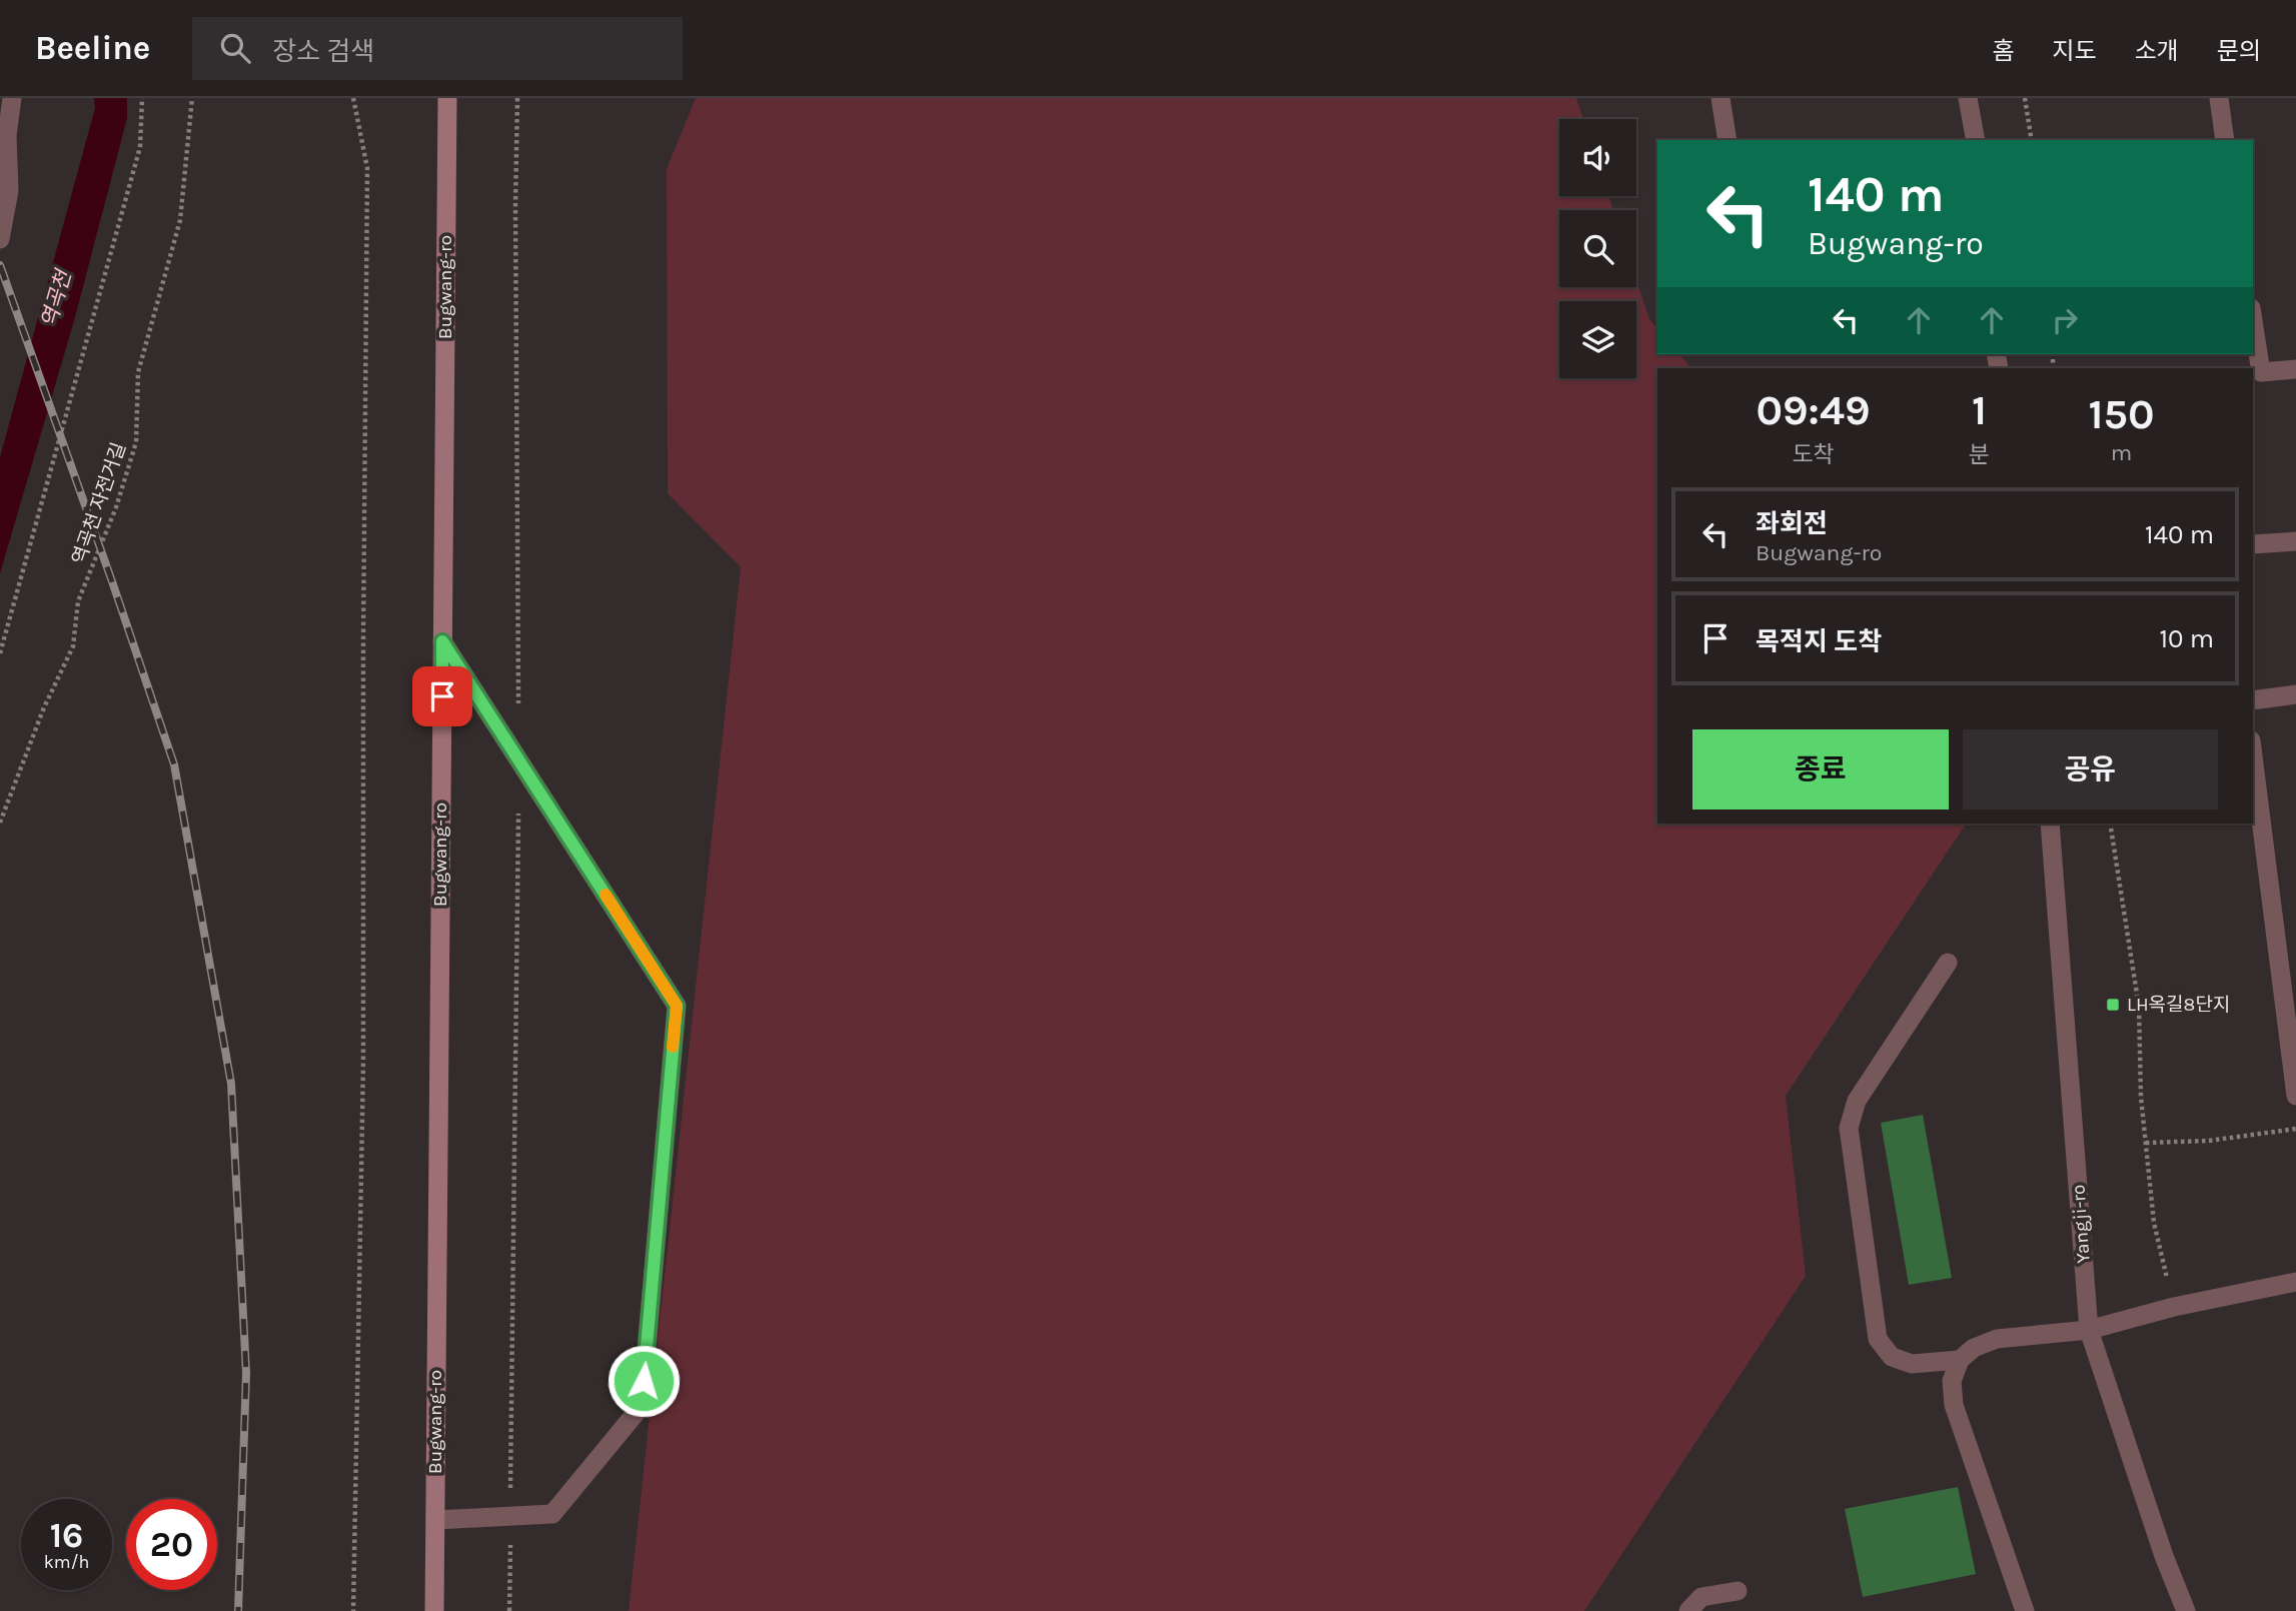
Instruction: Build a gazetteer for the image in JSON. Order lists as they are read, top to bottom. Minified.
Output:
{"streets":{"main road":["Bugwang-ro"],"street":["Yangji-ro"],"path":["역곡천 자전거길"]},"water":["역곡천"],"places":{"transit":["LH옥길8단지"]},"page":{"header":"Beeline","search":"장소 검색","nav":["홈","지도","소개","문의"],"turn":["140 m","Bugwang-ro"],"eta":["09:49","도착","1","분","150","m"],"list":[{"name":"좌회전","note":"Bugwang-ro","value":"140 m"},{"name":"목적지 도착","value":"10 m"}],"buttons":["종료","공유"],"speed":"16 km/h","limit":"20"}}
